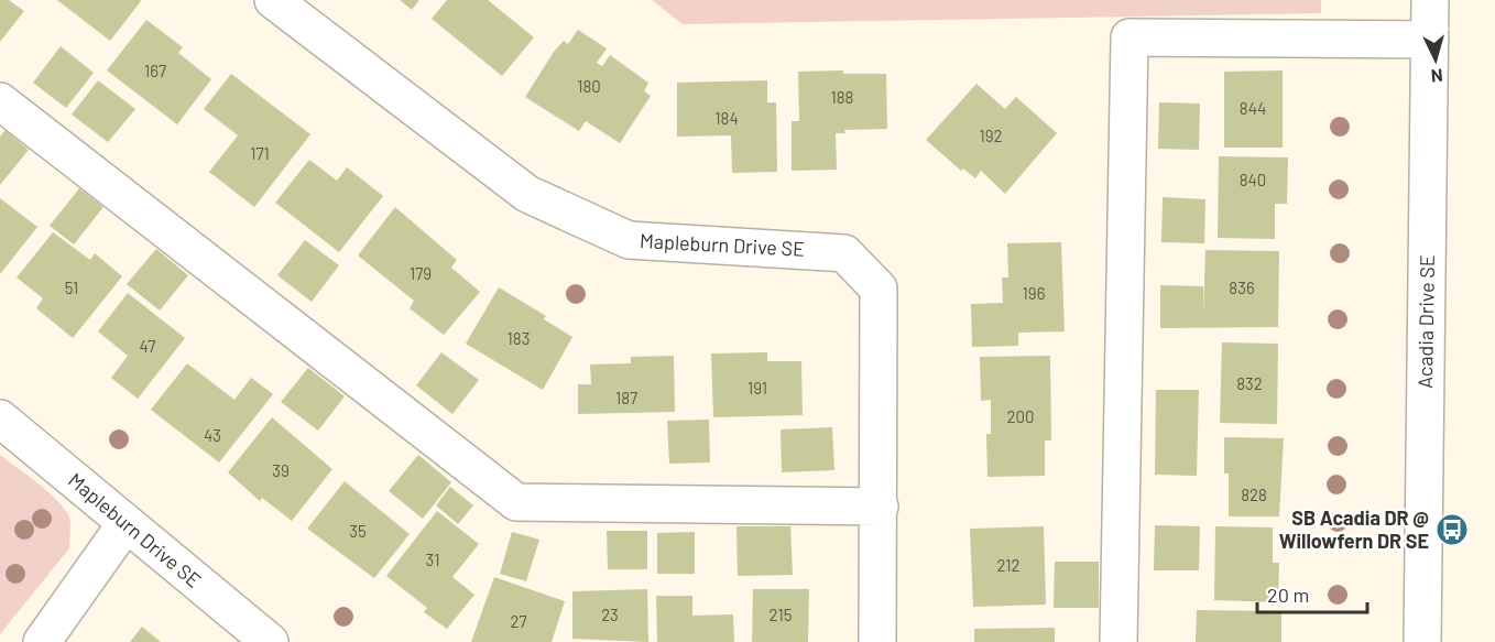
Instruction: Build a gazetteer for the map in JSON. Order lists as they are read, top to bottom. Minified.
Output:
{"streets":{"street":["Mapleburn Drive SE","Acadia Drive SE"]},"places":{"bus stop":["SB Acadia DR @ Willowfern DR SE"]},"house_numbers":["167","180","188","844","184","192","171","840","179","51","836","196","183","47","832","191","187","200","43","39","828","35","31","212","23","215","27"],"scale_bar":"20 m","north":"bottom"}
